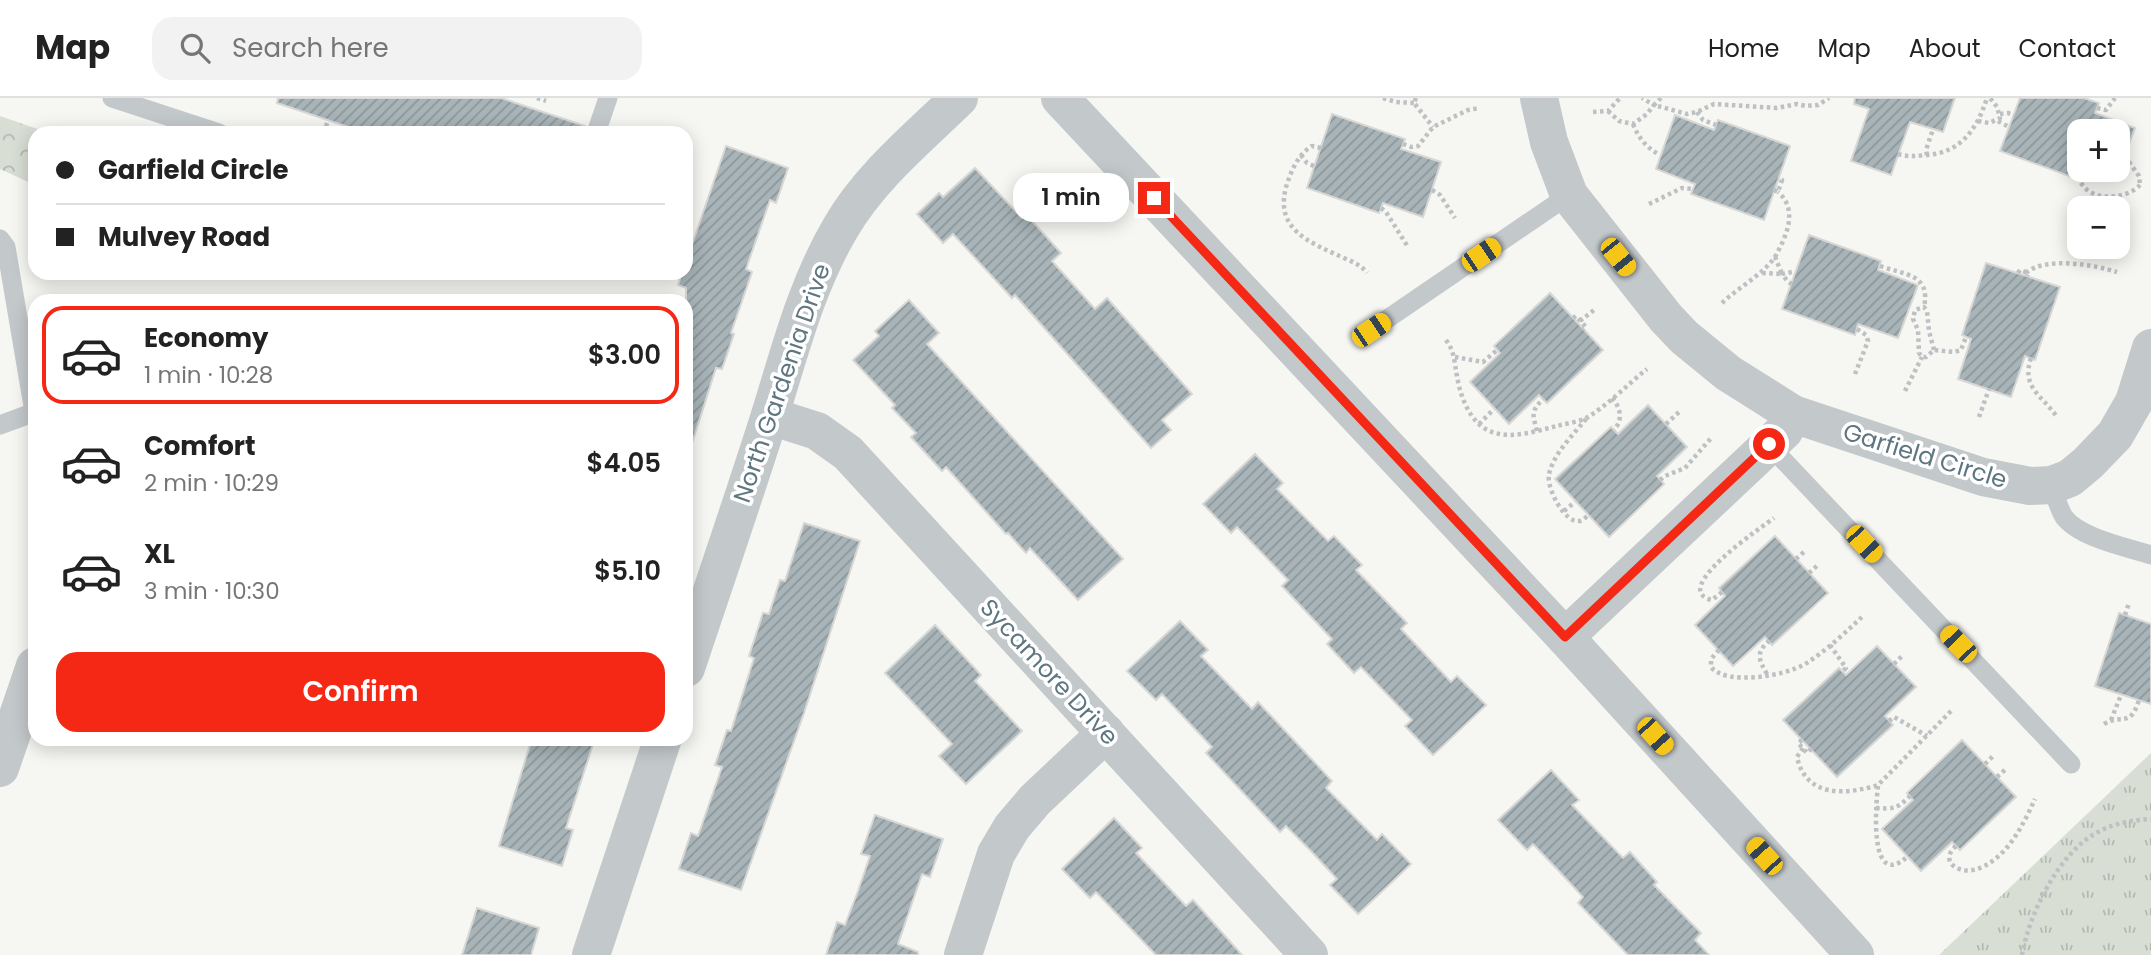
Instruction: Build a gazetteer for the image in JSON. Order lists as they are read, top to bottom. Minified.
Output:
{"streets":{"street":["North Gardenia Drive","Garfield Circle","Sycamore Drive"]},"crossings":[["North Gardenia Drive","Sycamore Drive"]],"page":{"header":"Map","search":"Search here","nav":["Home","Map","About","Contact"],"map_buttons":["+","−"],"banner":["Garfield Circle","Mulvey Road"],"bubble":"1 min","list":[{"name":"Economy","note":"1 min · 10:28","value":"$3.00"},{"name":"Comfort","note":"2 min · 10:29","value":"$4.05"},{"name":"XL","note":"3 min · 10:30","value":"$5.10"}],"buttons":"Confirm"}}
